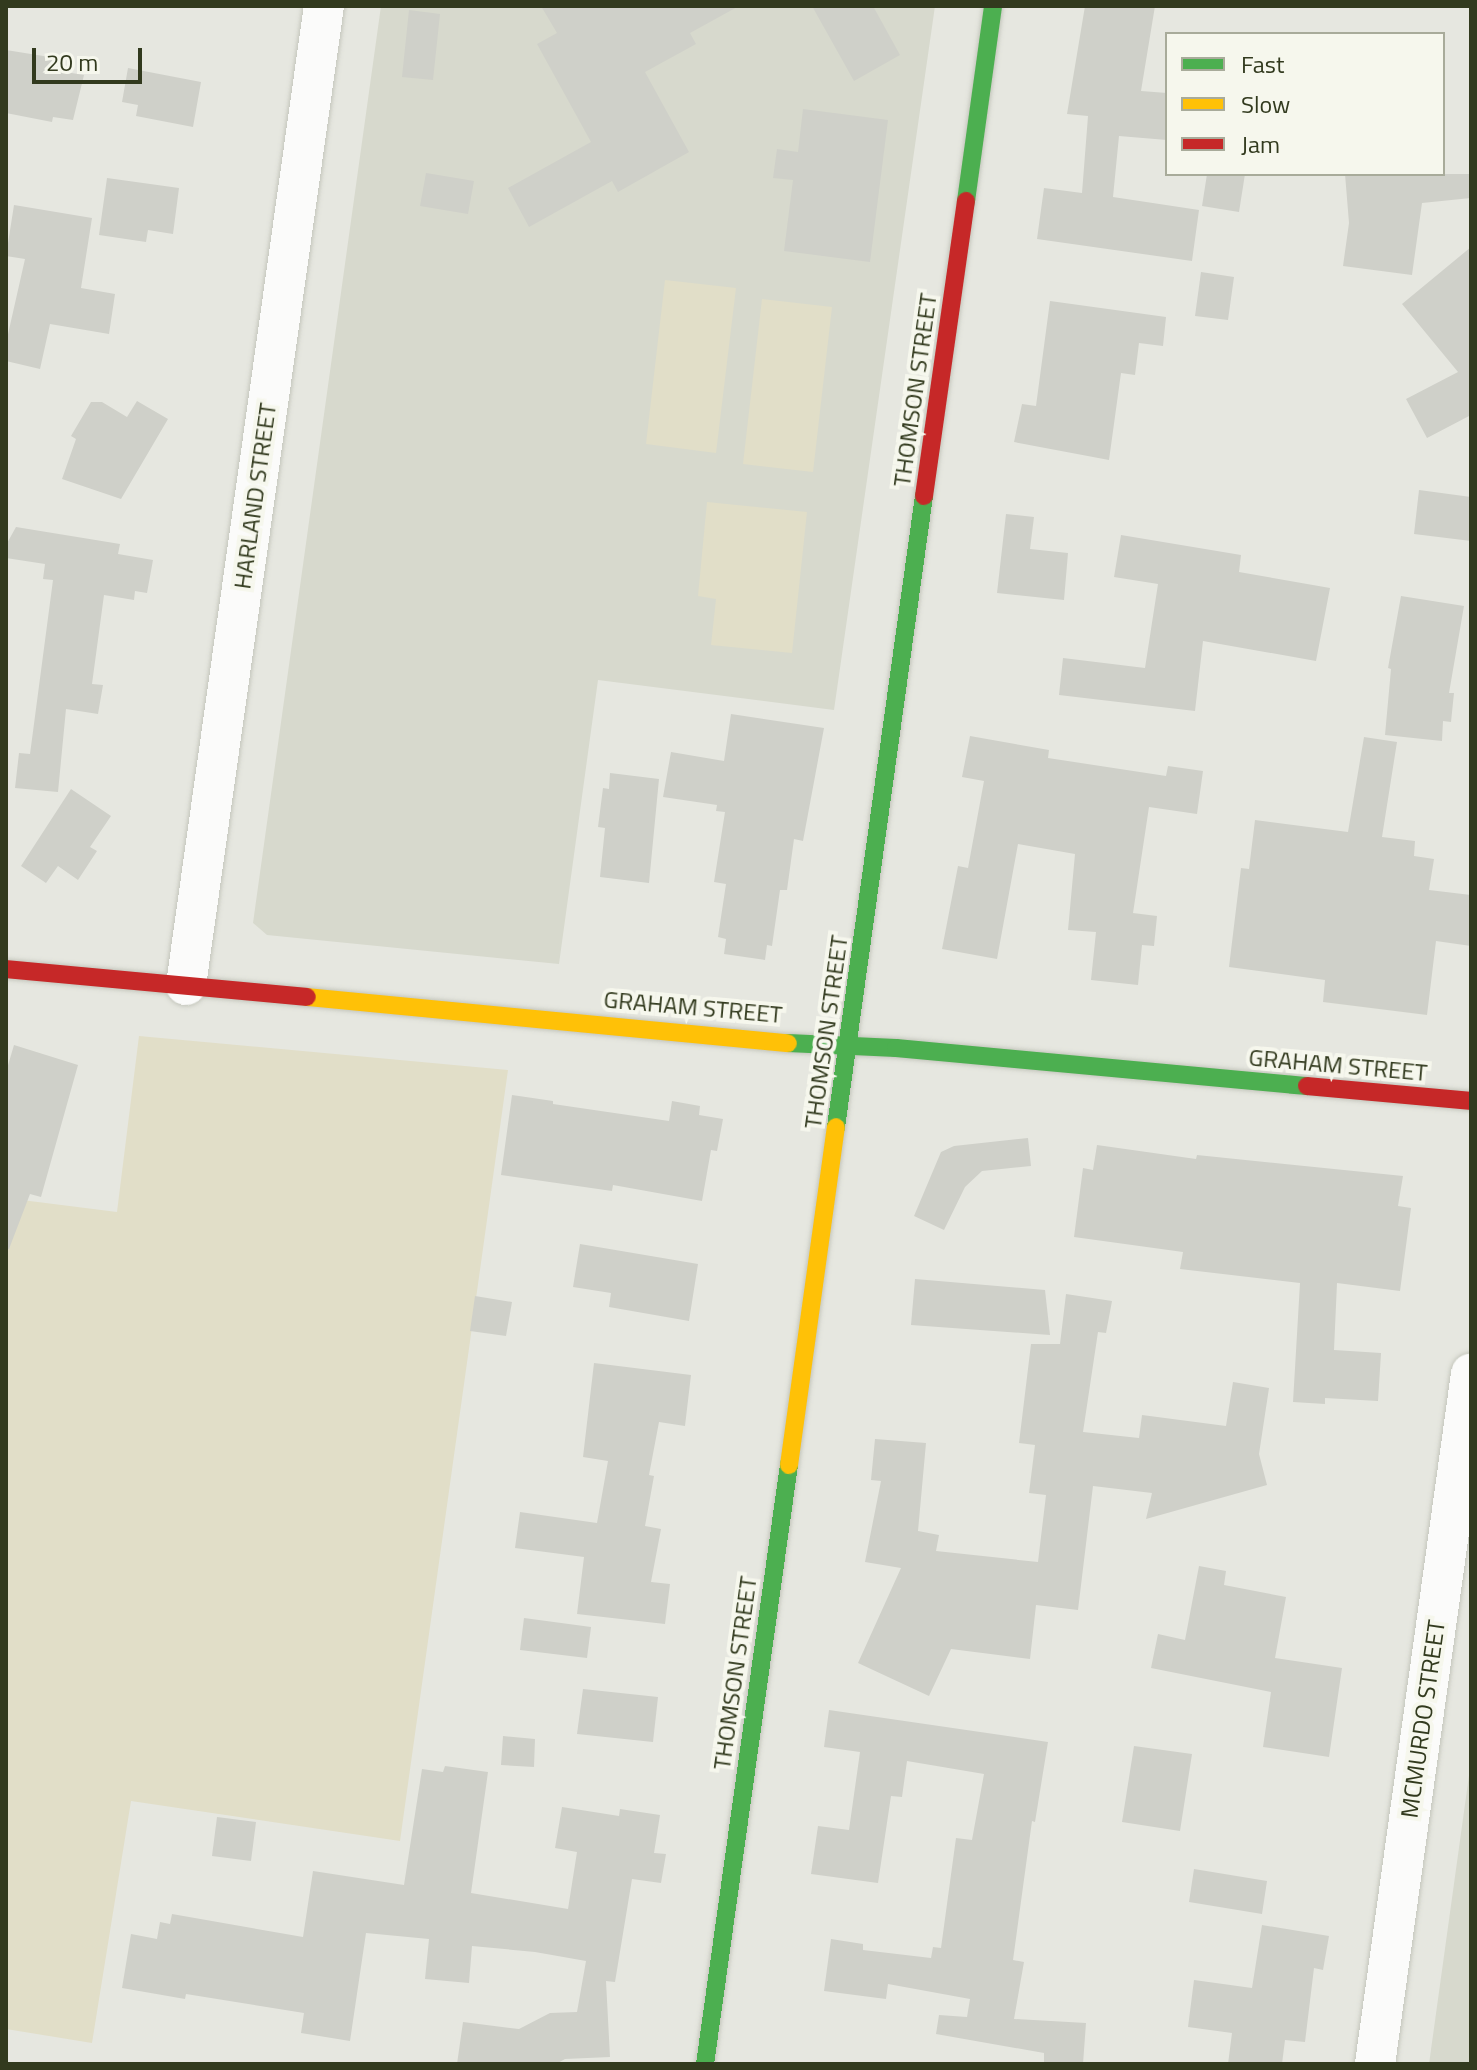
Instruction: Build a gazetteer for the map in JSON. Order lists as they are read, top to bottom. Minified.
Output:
{"streets":{"street":["THOMSON STREET","HARLAND STREET","GRAHAM STREET","MCMURDO STREET"]},"crossings":[["THOMSON STREET","GRAHAM STREET"],["HARLAND STREET","GRAHAM STREET"]],"legend":["Fast","Slow","Jam"],"scale_bar":"20 m"}
